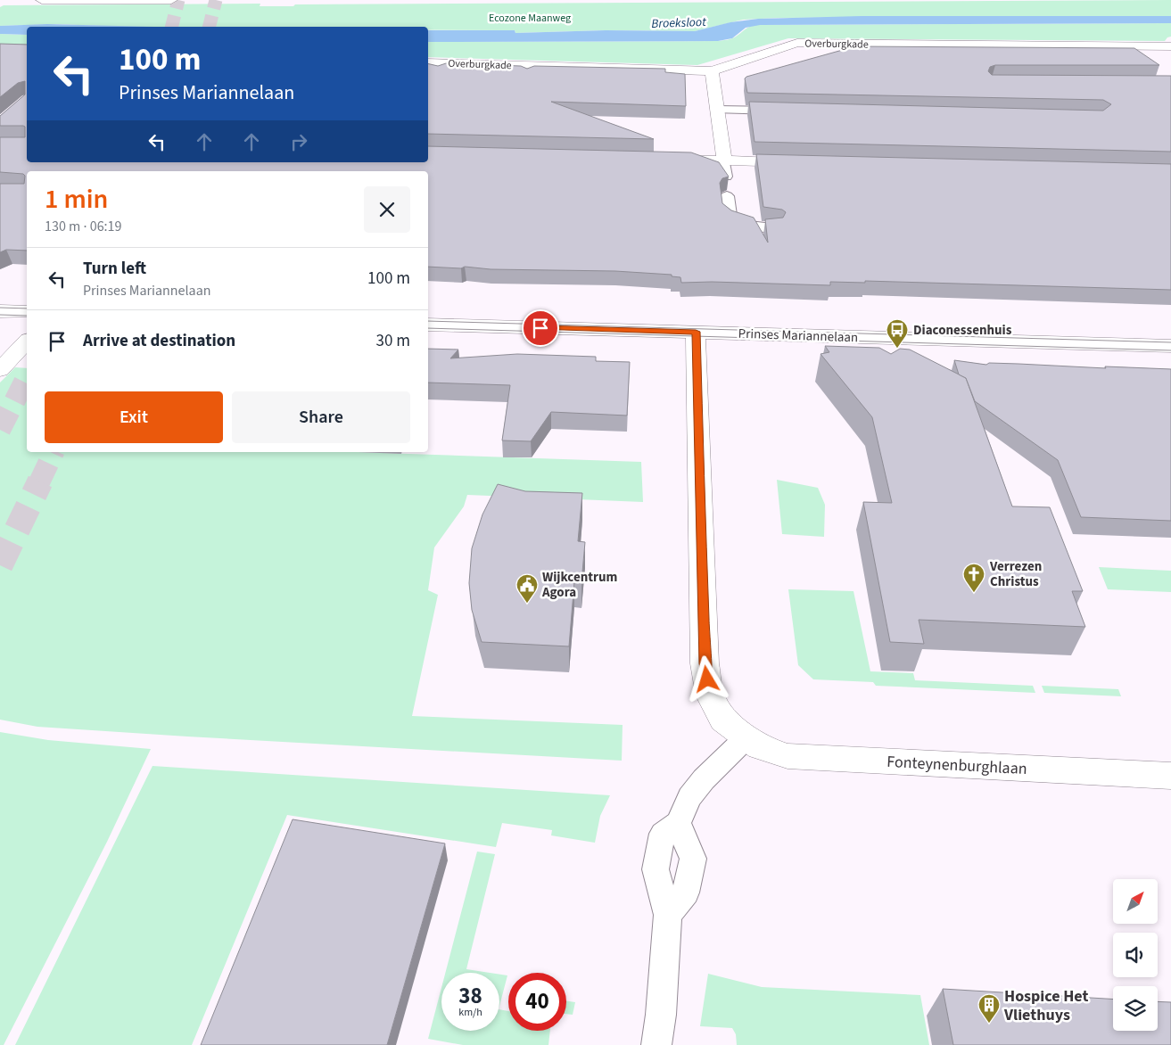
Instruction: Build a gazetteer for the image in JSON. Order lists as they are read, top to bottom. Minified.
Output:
{"streets":{"street":["Overburgkade","Prinses Mariannelaan","Fonteynenburghlaan"]},"crossings":[["Prinses Mariannelaan","Fonteynenburghlaan"]],"water":["Broeksloot"],"parks":["Ecozone Maanweg"],"places":{"bus stop":["Diaconessenhuis"],"church":["Verrezen Christus"],"public building":["Wijkcentrum Agora"],"building":["Hospice Het Vliethuys"]},"north":"top right","page":{"turn":["100 m","Prinses Mariannelaan"],"heading":["1 min","130 m · 06:19"],"list":[{"name":"Turn left","note":"Prinses Mariannelaan","value":"100 m"},{"name":"Arrive at destination","value":"30 m"}],"buttons":["Exit","Share"],"speed":"38 km/h","limit":"40"}}
